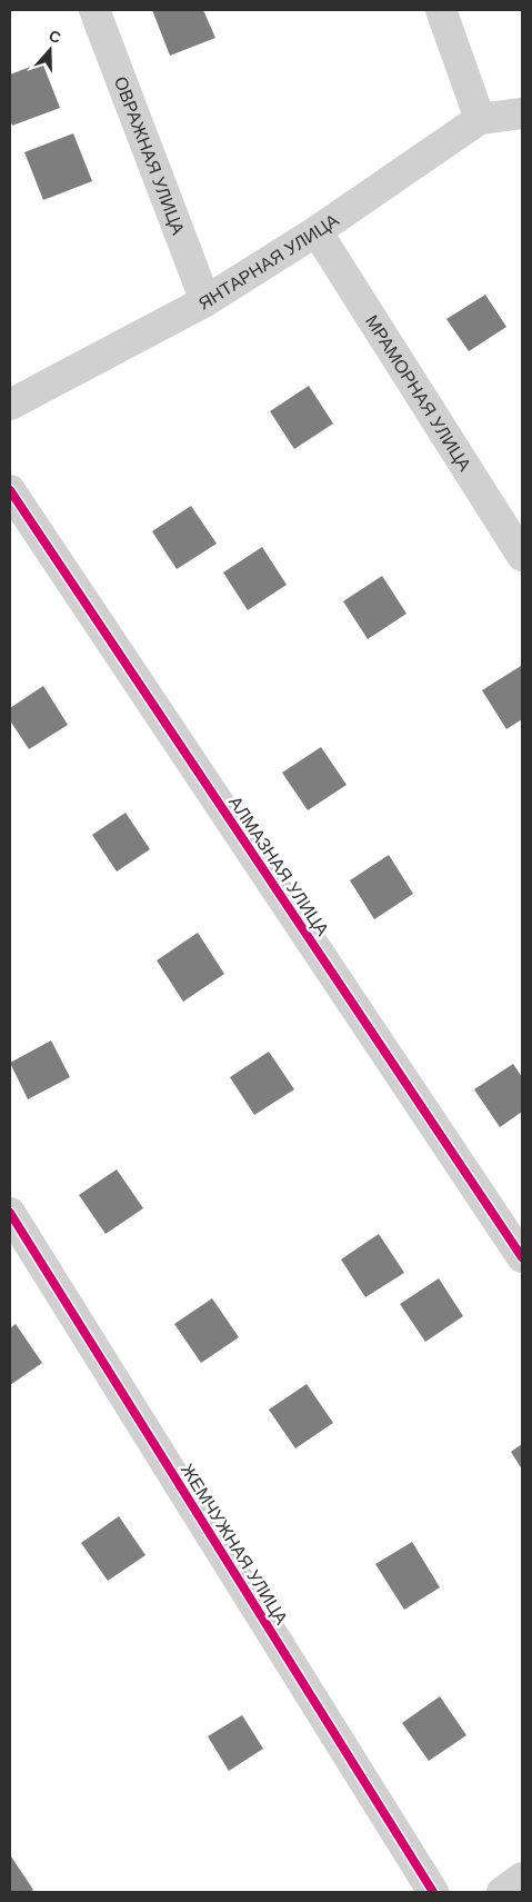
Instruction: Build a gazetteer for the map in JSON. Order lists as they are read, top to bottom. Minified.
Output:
{"streets":{"street":["ОВРАЖНАЯ УЛИЦА","ЯНТАРНАЯ УЛИЦА","МРАМОРНАЯ УЛИЦА","АЛМАЗНАЯ УЛИЦА","ЖЕМЧУЖНАЯ УЛИЦА"]},"crossings":[["ОВРАЖНАЯ УЛИЦА","ЯНТАРНАЯ УЛИЦА"],["ЯНТАРНАЯ УЛИЦА","МРАМОРНАЯ УЛИЦА"]],"north":"top"}
